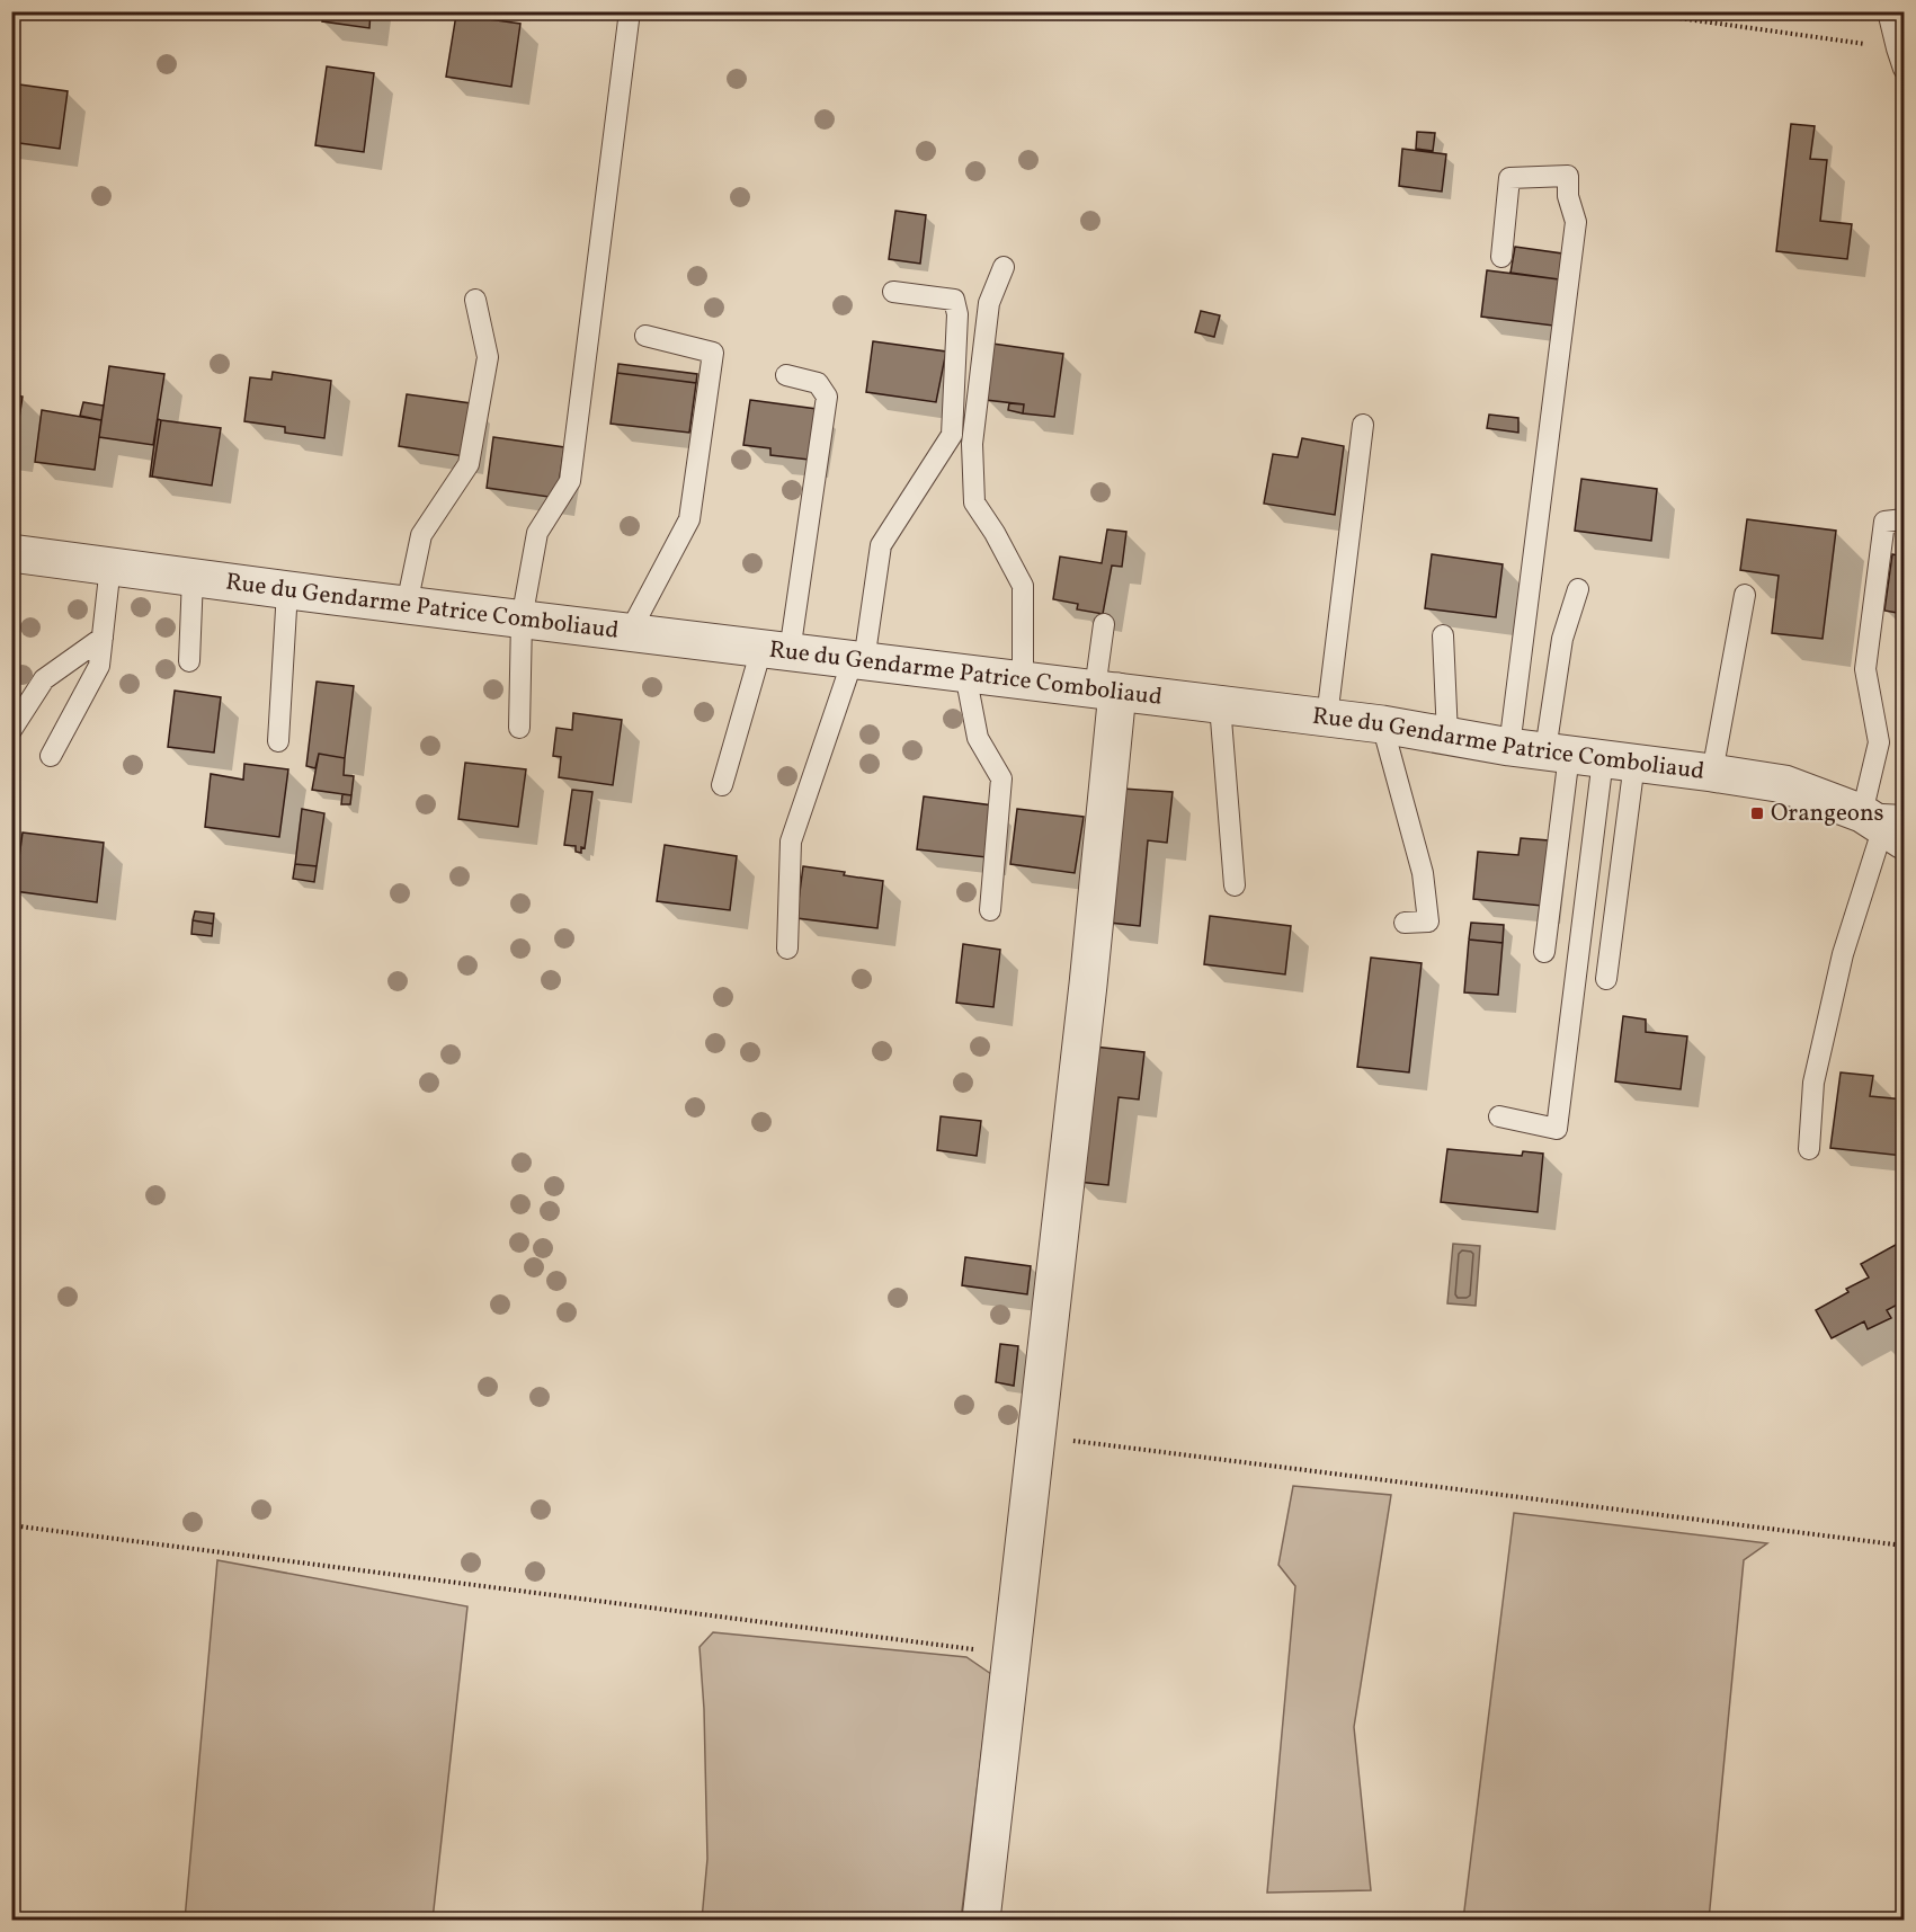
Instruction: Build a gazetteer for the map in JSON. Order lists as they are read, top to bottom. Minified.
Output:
{"streets":{"street":["Rue du Gendarme Patrice Comboliaud"]},"places":{"transit":["Orangeons"]}}
